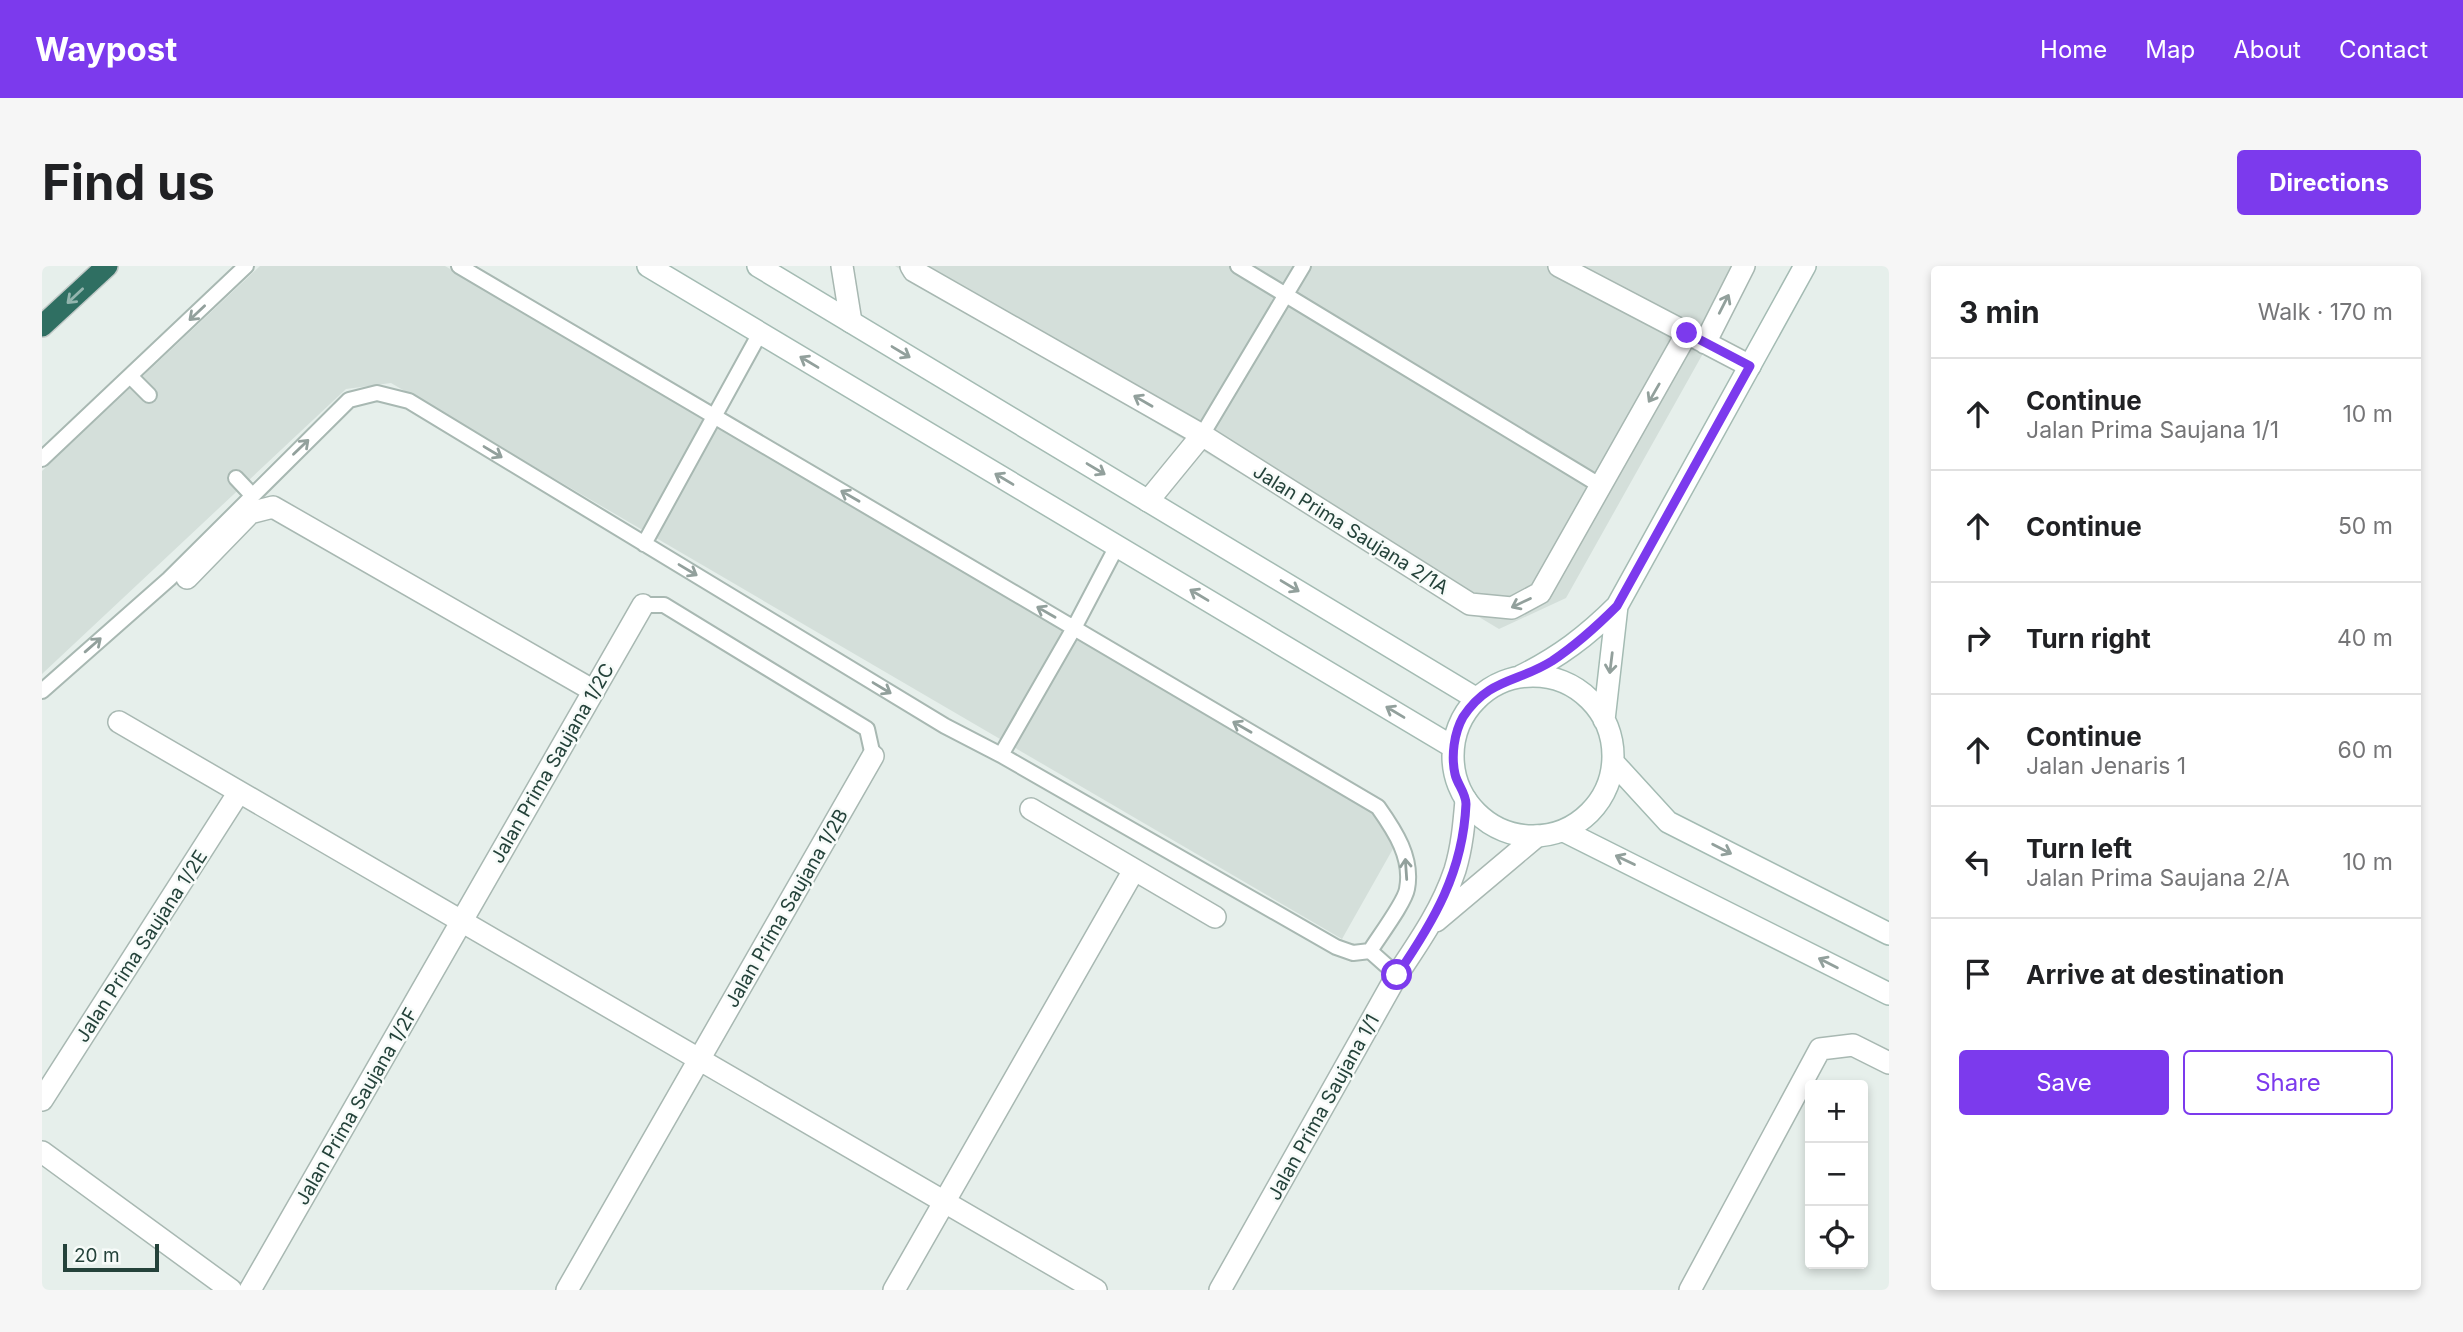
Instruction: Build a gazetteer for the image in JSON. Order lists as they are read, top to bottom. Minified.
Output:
{"streets":{"street":["Jalan Prima Saujana 2/1A","Jalan Prima Saujana 1/2C","Jalan Prima Saujana 1/2B","Jalan Prima Saujana 1/2E","Jalan Prima Saujana 1/2F","Jalan Prima Saujana 1/1"]},"crossings":[["Jalan Prima Saujana 1/2C","Jalan Prima Saujana 1/2F"]],"scale_bar":"20 m","page":{"header":"Waypost","nav":["Home","Map","About","Contact"],"buttons":["Directions",["Save","Share"]],"title":"Find us","heading":["3 min","Walk · 170 m"],"list":[["Continue","Jalan Prima Saujana 1/1","10 m"],["Continue","50 m"],["Turn right","40 m"],["Continue","Jalan Jenaris 1","60 m"],["Turn left","Jalan Prima Saujana 2/A","10 m"],"Arrive at destination"],"map_buttons":["+","−"],"scale":"20 m"}}
